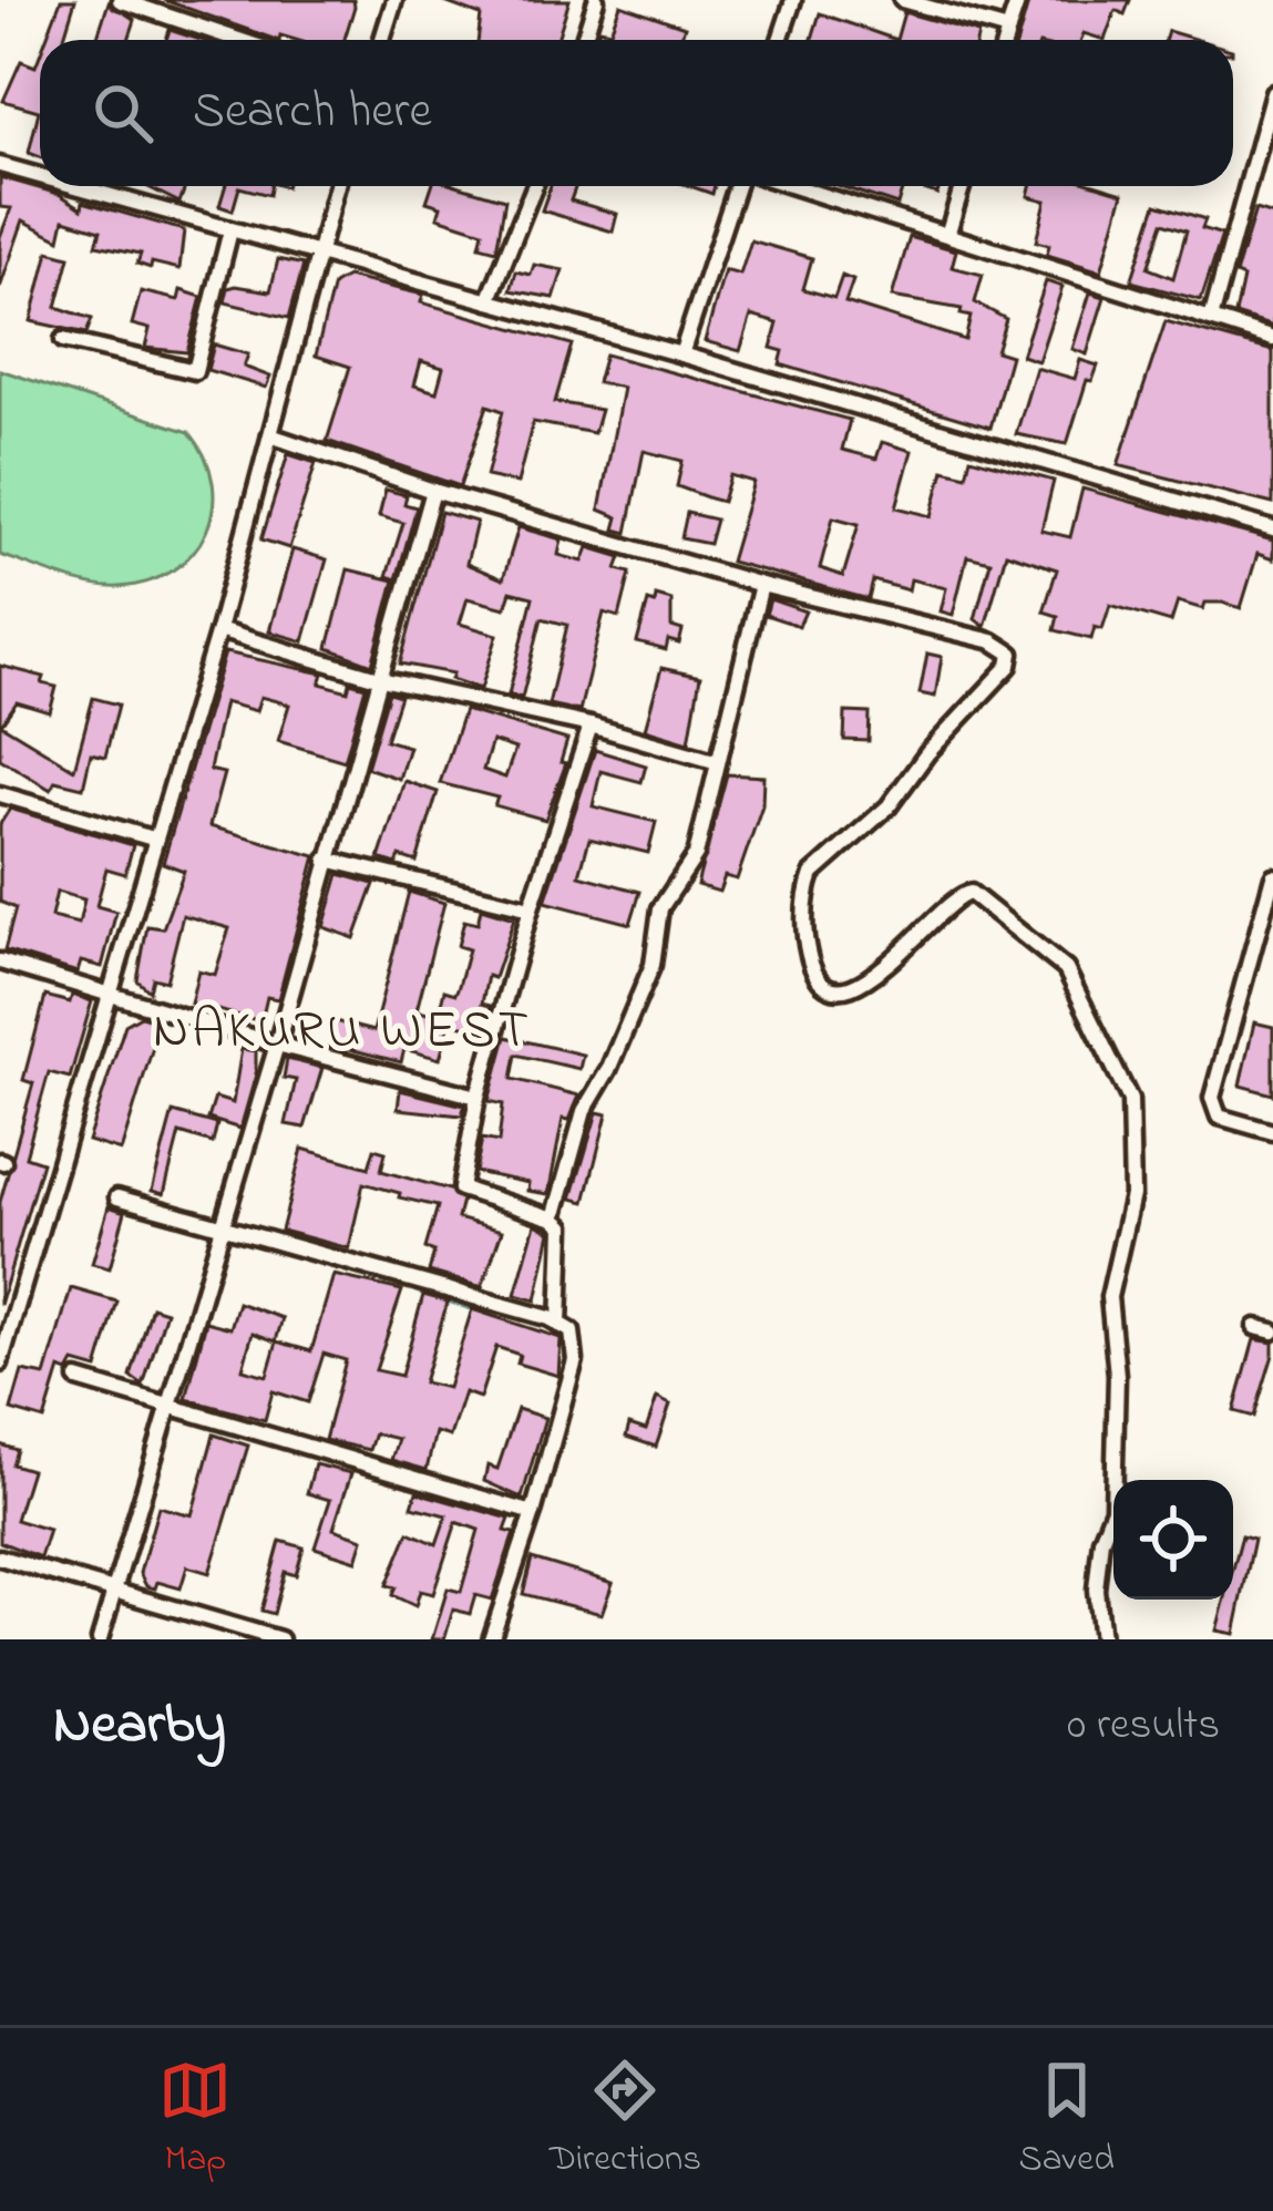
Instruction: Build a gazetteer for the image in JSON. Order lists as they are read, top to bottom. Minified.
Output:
{"districts":["NAKURU WEST"],"page":{"search":"Search here","heading":["Nearby","0 results"],"nav":["Map","Directions","Saved"]}}
